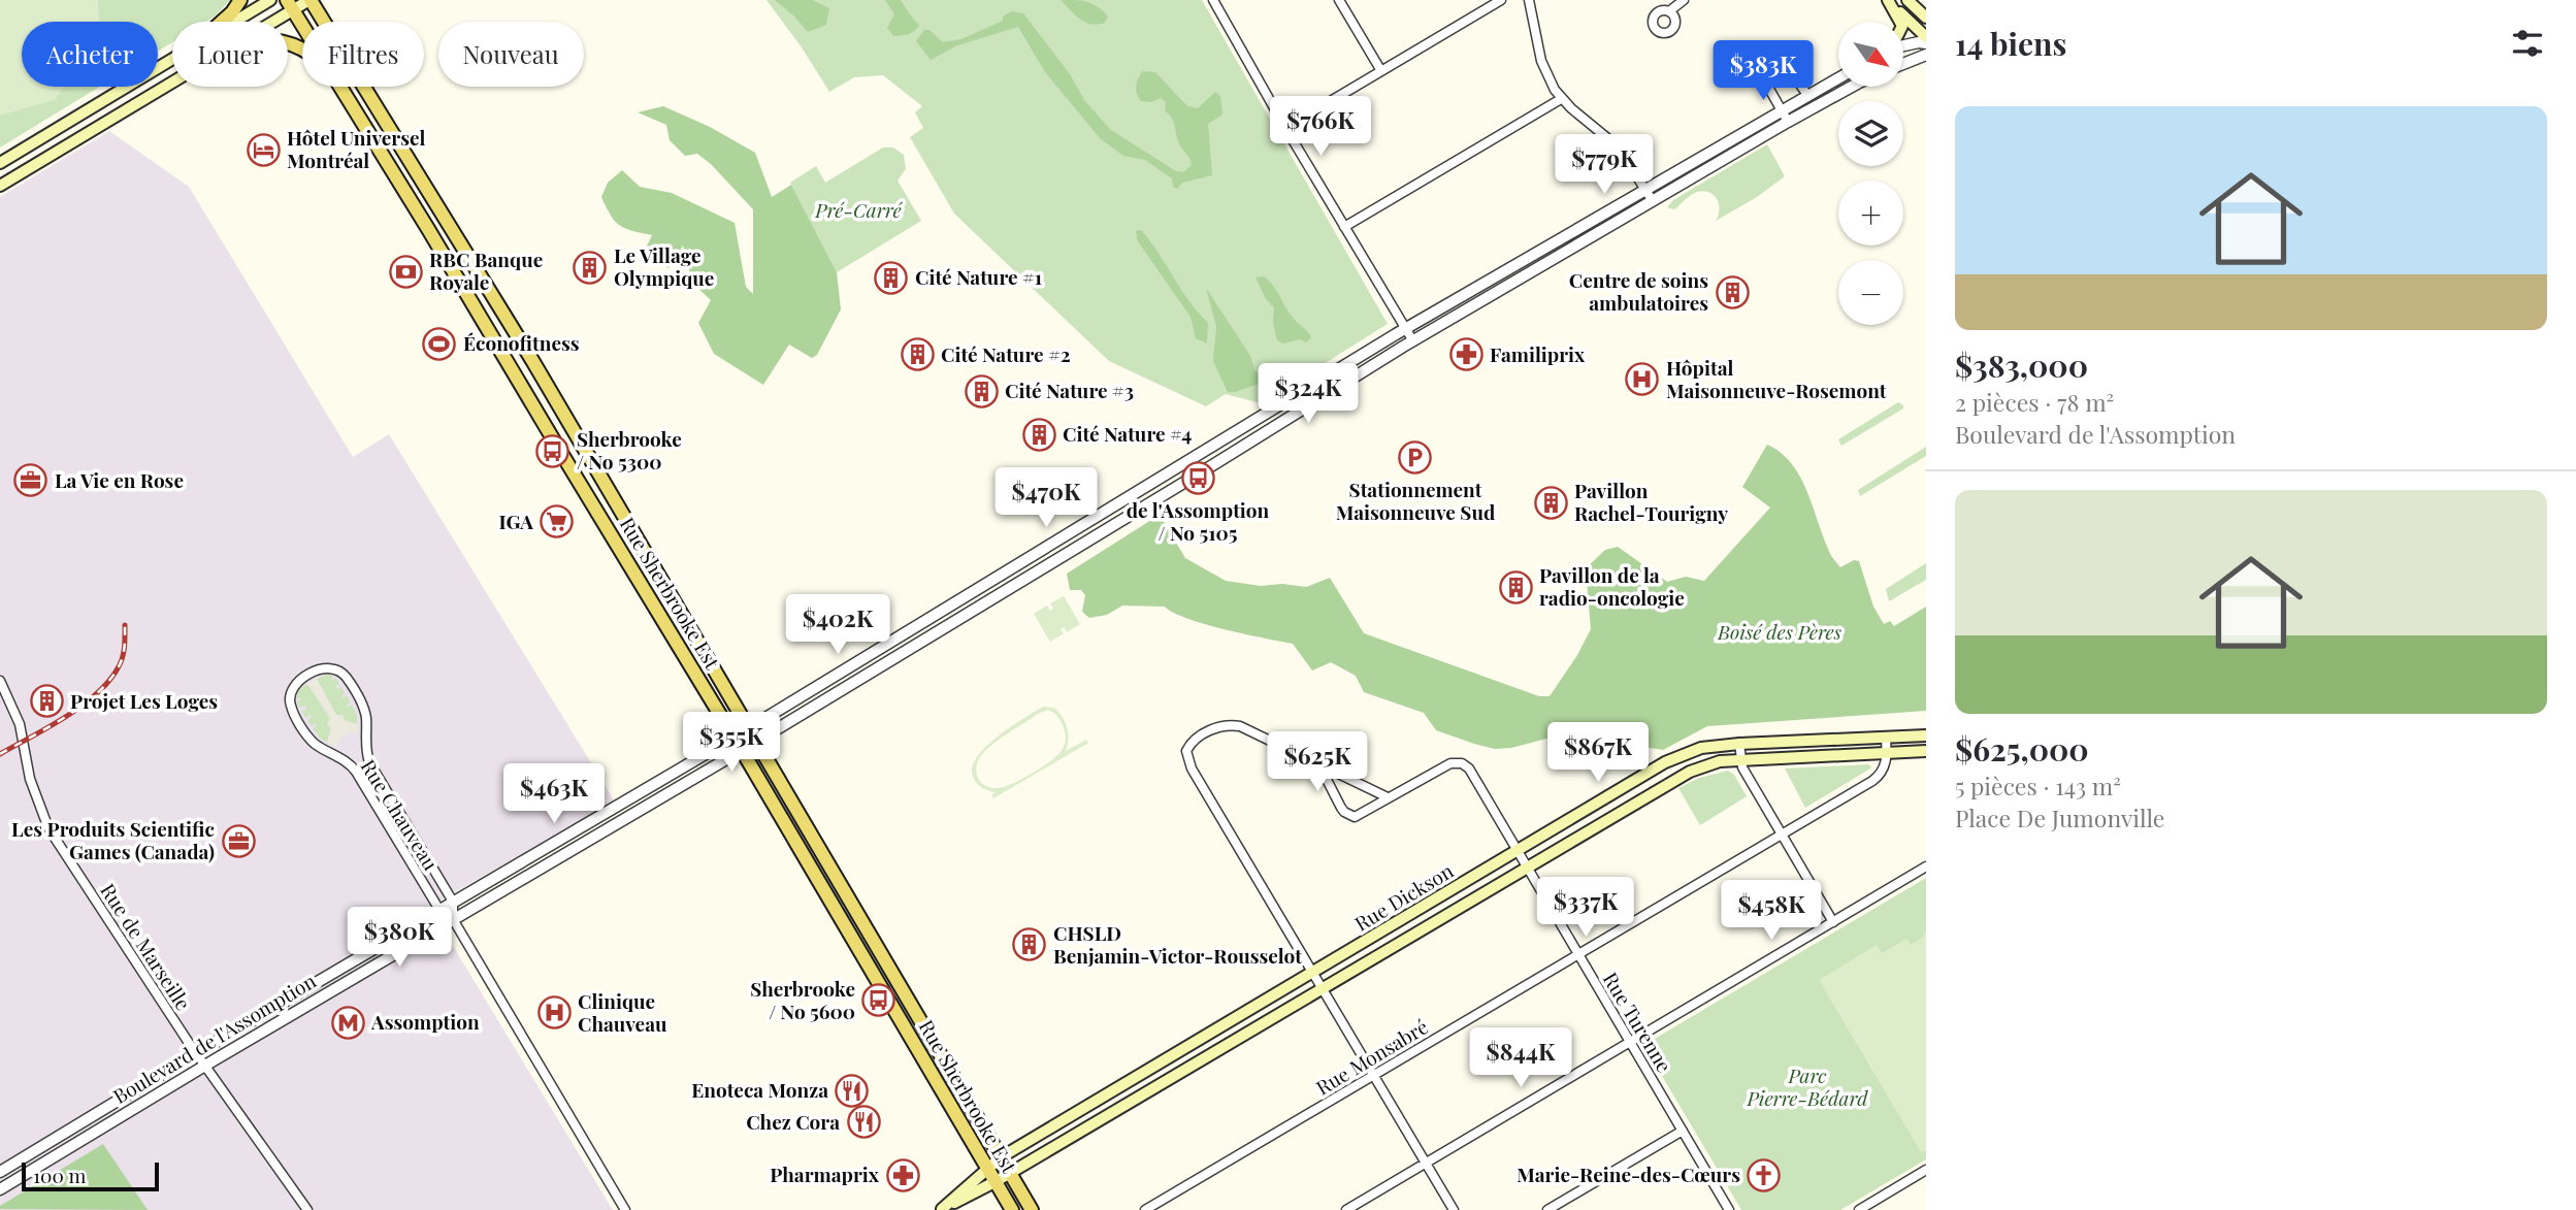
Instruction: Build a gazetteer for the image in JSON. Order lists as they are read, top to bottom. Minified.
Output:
{"streets":{"main road":["Rue Sherbrooke Est","Rue Dickson"],"street":["Rue Chauveau","Rue de Marseille","Rue Turenne","Boulevard de l'Assomption","Rue Monsabré"]},"crossings":[["Rue Sherbrooke Est","Rue Dickson"],["Rue Sherbrooke Est","Boulevard de l'Assomption"],["Rue Chauveau","Boulevard de l'Assomption"],["Rue Dickson","Rue Turenne"],["Rue Dickson","Rue Monsabré"],["Rue de Marseille","Boulevard de l'Assomption"],["Rue Turenne","Rue Monsabré"]],"parks":["Pré-Carré","Boisé des Pères","Parc Pierre-Bédard"],"places":{"hotel":["Hôtel Universel Montréal"],"building":["Le Village Olympique","Cité Nature #1","Centre de soins ambulatoires","Cité Nature #2","Cité Nature #3","Cité Nature #4","Pavillon Rachel-Tourigny","Pavillon de la radio-oncologie","Projet Les Loges","CHSLD Benjamin-Victor-Rousselot"],"bank":["RBC Banque Royale"],"sports":["Éconofitness"],"pharmacy":["Familiprix","Pharmaprix"],"hospital":["Hôpital Maisonneuve-Rosemont","Clinique Chauveau"],"bus stop":["Sherbrooke / No 5300","de l'Assomption / No 5105","Sherbrooke / No 5600"],"parking":["Stationnement Maisonneuve Sud"],"office":["La Vie en Rose","Les Produits Scientific Games (Canada)"],"supermarket":["IGA"],"metro station":["Assomption"],"restaurant":["Enoteca Monza","Chez Cora"],"church":["Marie-Reine-des-Cœurs"]},"scale_bar":"100 m","north":"bottom right","page":{"heading":"14 biens","map_buttons":["+","−"],"chip":["Acheter","Louer","Filtres","Nouveau"],"price":["$383K","$766K","$779K","$324K","$470K","$402K","$355K","$867K","$625K","$463K","$337K","$458K","$380K","$844K"],"list":[{"name":"$383,000","note":"2 pièces · 78 m² · Boulevard de l'Assomption"},{"name":"$625,000","note":"5 pièces · 143 m² · Place De Jumonville"}],"scale":"100 m"}}
